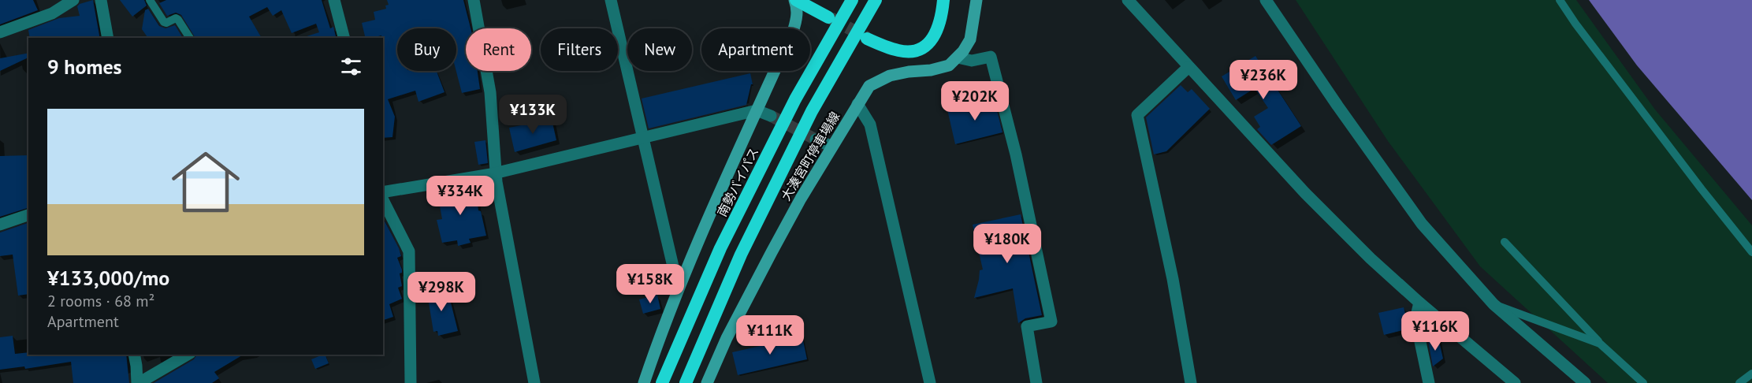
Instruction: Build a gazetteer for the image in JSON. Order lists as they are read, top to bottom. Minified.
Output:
{"streets":{"highway":["南勢バイパス"],"main road":["大湊宮町停車場線"]},"page":{"chip":["Buy","Rent","Filters","New","Apartment"],"heading":"9 homes","price":["¥236K","¥202K","¥133K","¥334K","¥180K","¥158K","¥298K","¥116K","¥111K"],"list":[{"name":"¥133,000/mo","note":"2 rooms · 68 m² · Apartment"}]}}
